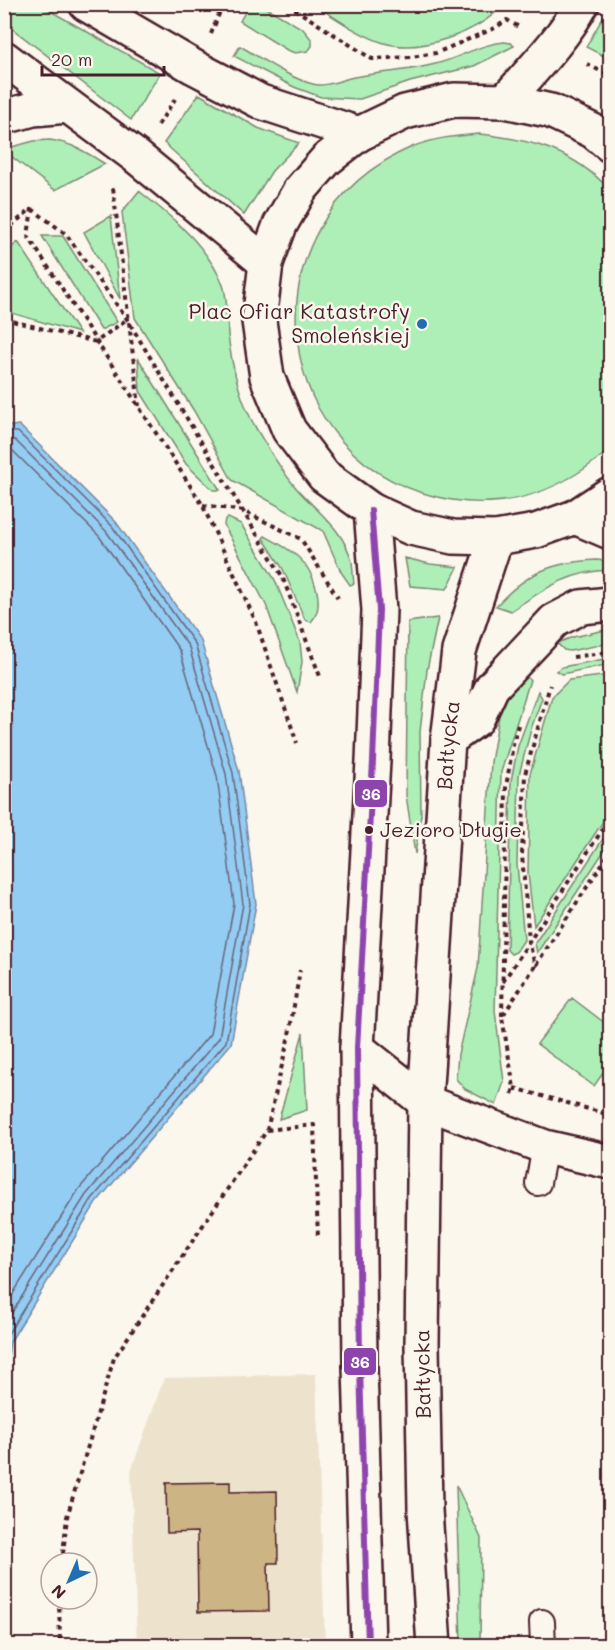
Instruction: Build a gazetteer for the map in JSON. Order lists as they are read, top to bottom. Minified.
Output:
{"streets":{"main road":["Bałtycka"]},"places":["Plac Ofiar Katastrofy Smoleńskiej","Jezioro Długie"],"lines":["transit line 36"],"scale_bar":"20 m","north":"bottom left"}
